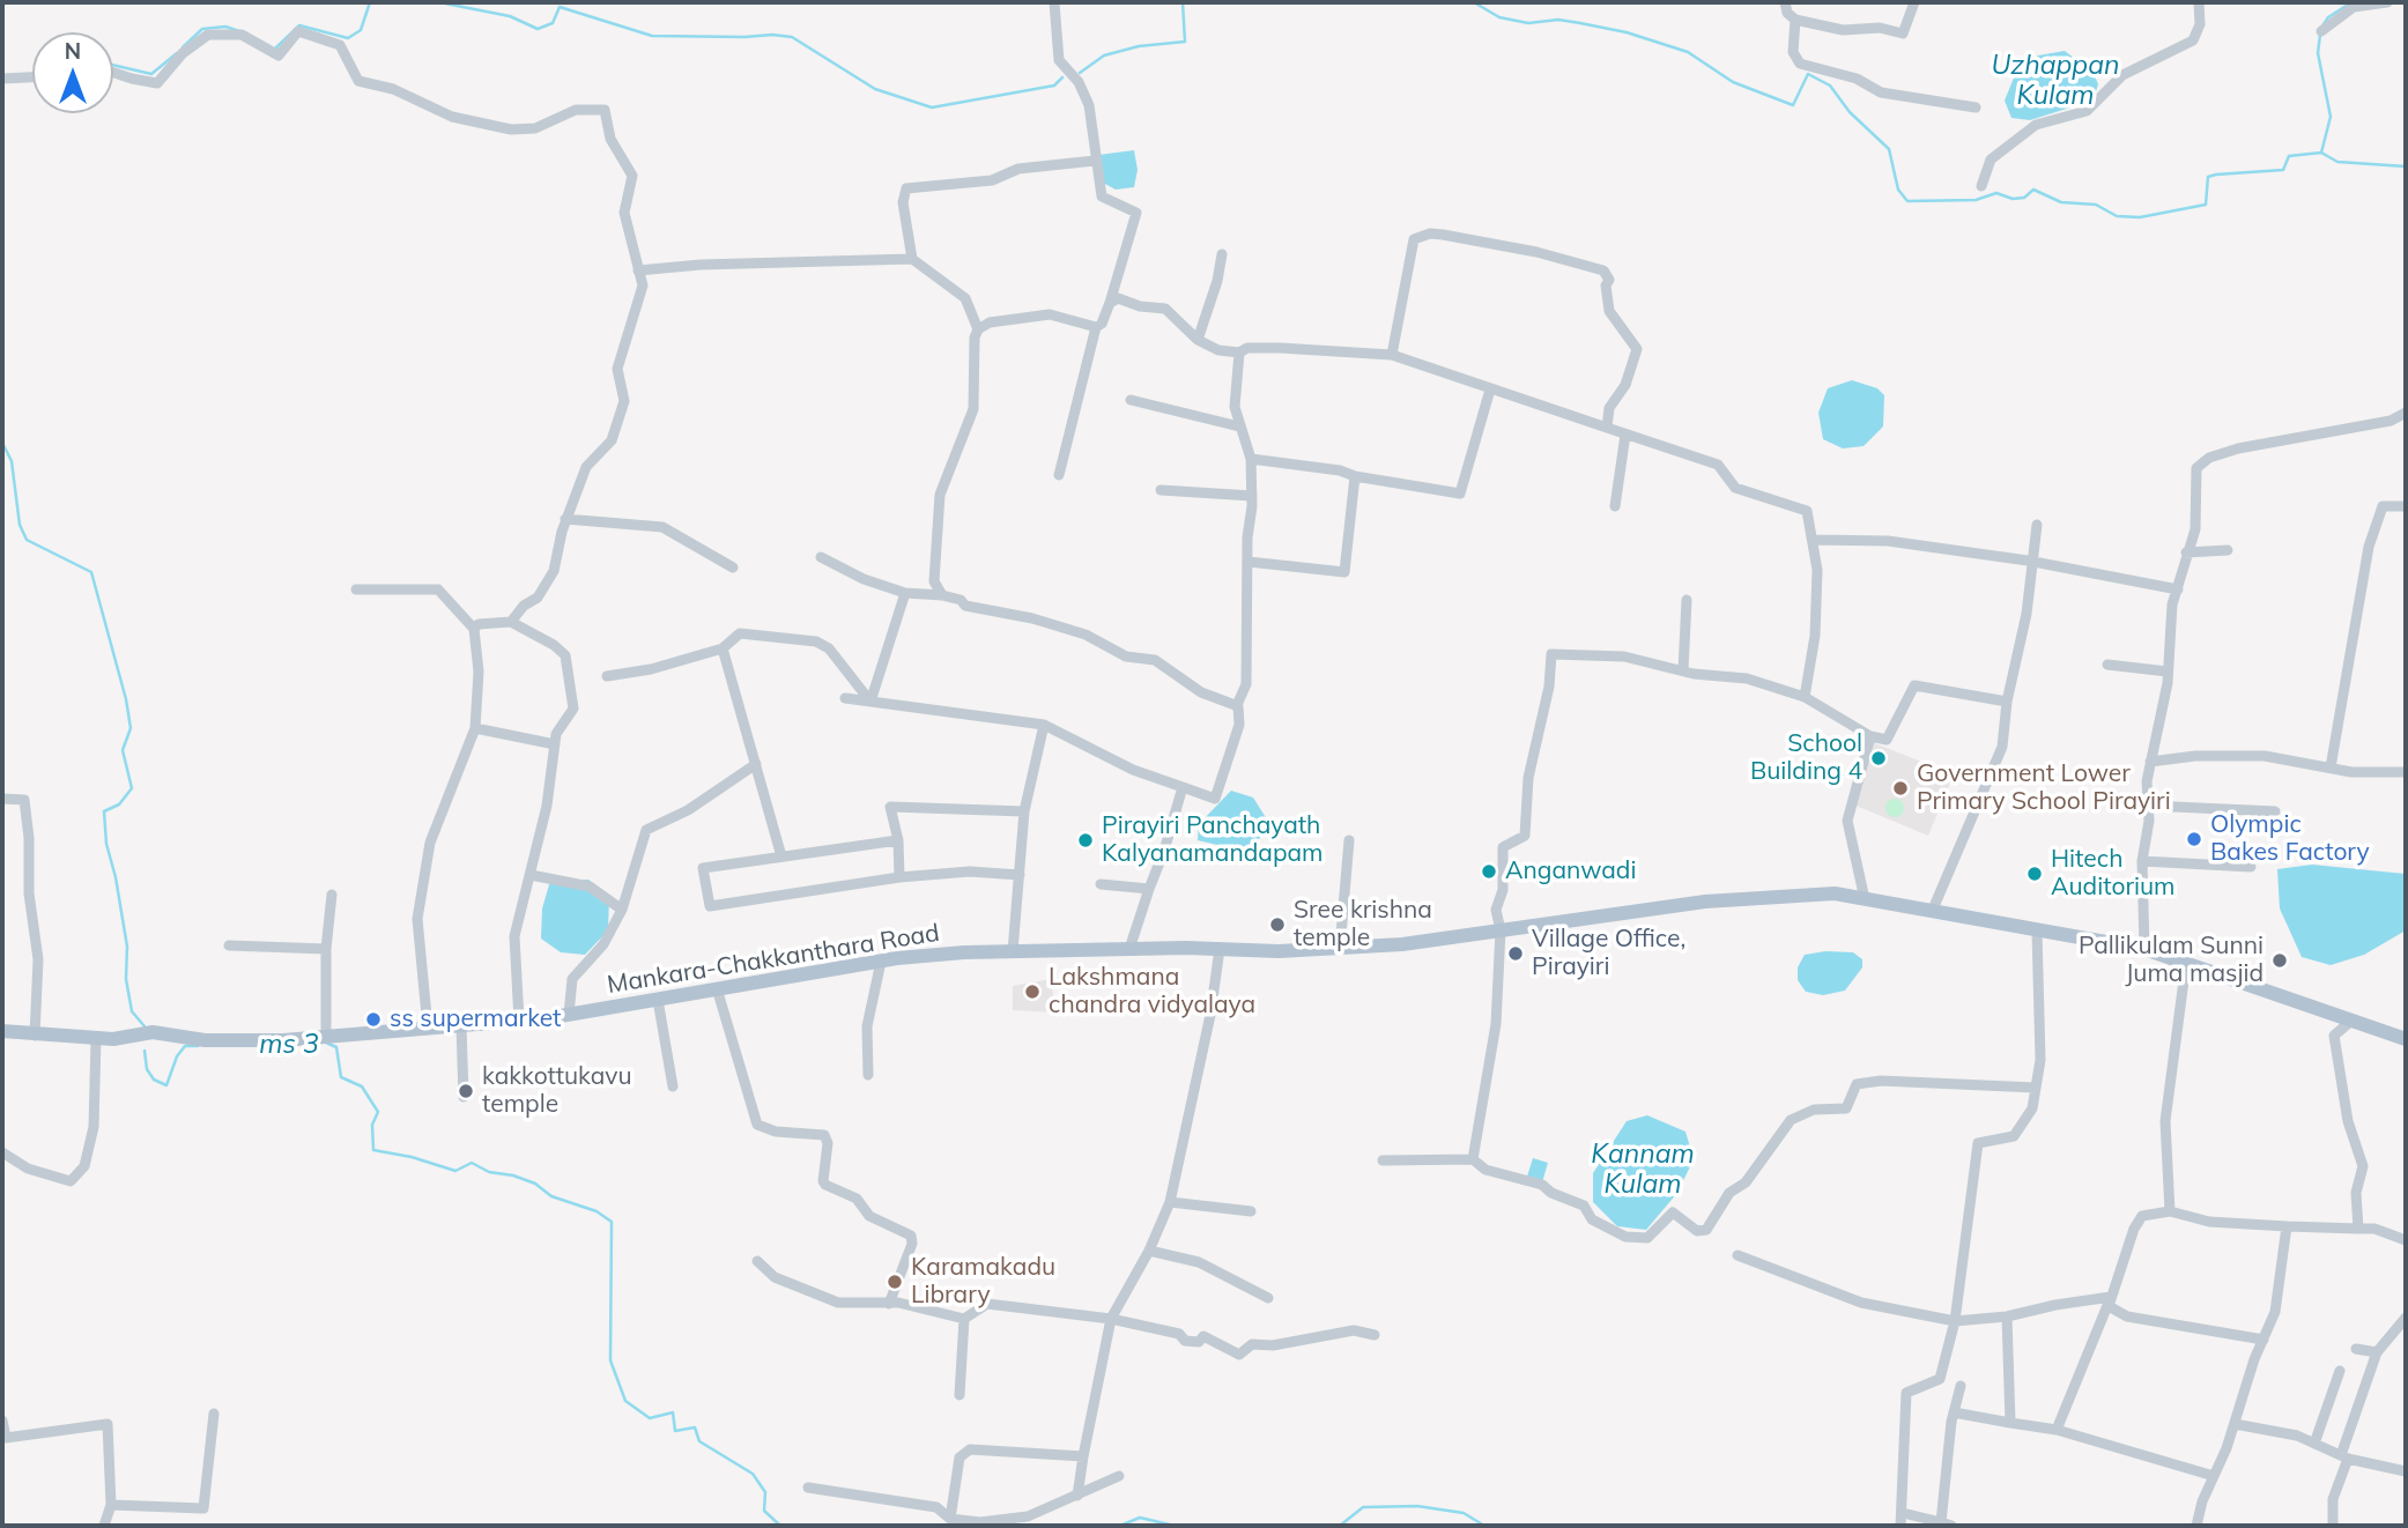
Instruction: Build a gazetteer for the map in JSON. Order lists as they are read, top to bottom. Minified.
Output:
{"streets":{"main road":["Mankara-Chakkanthara Road"]},"water":["Uzhappan Kulam","ms 3","Kannam Kulam"],"places":["School Building 4","Government Lower Primary School Pirayiri","Olympic Bakes Factory","Pirayiri Panchayath Kalyanamandapam","Anganwadi","Hitech Auditorium","Sree krishna temple","Village Office, Pirayiri","Pallikulam Sunni Juma masjid","Lakshmana chandra vidyalaya","ss supermarket","kakkottukavu temple","Karamakadu Library"],"north":"top"}
